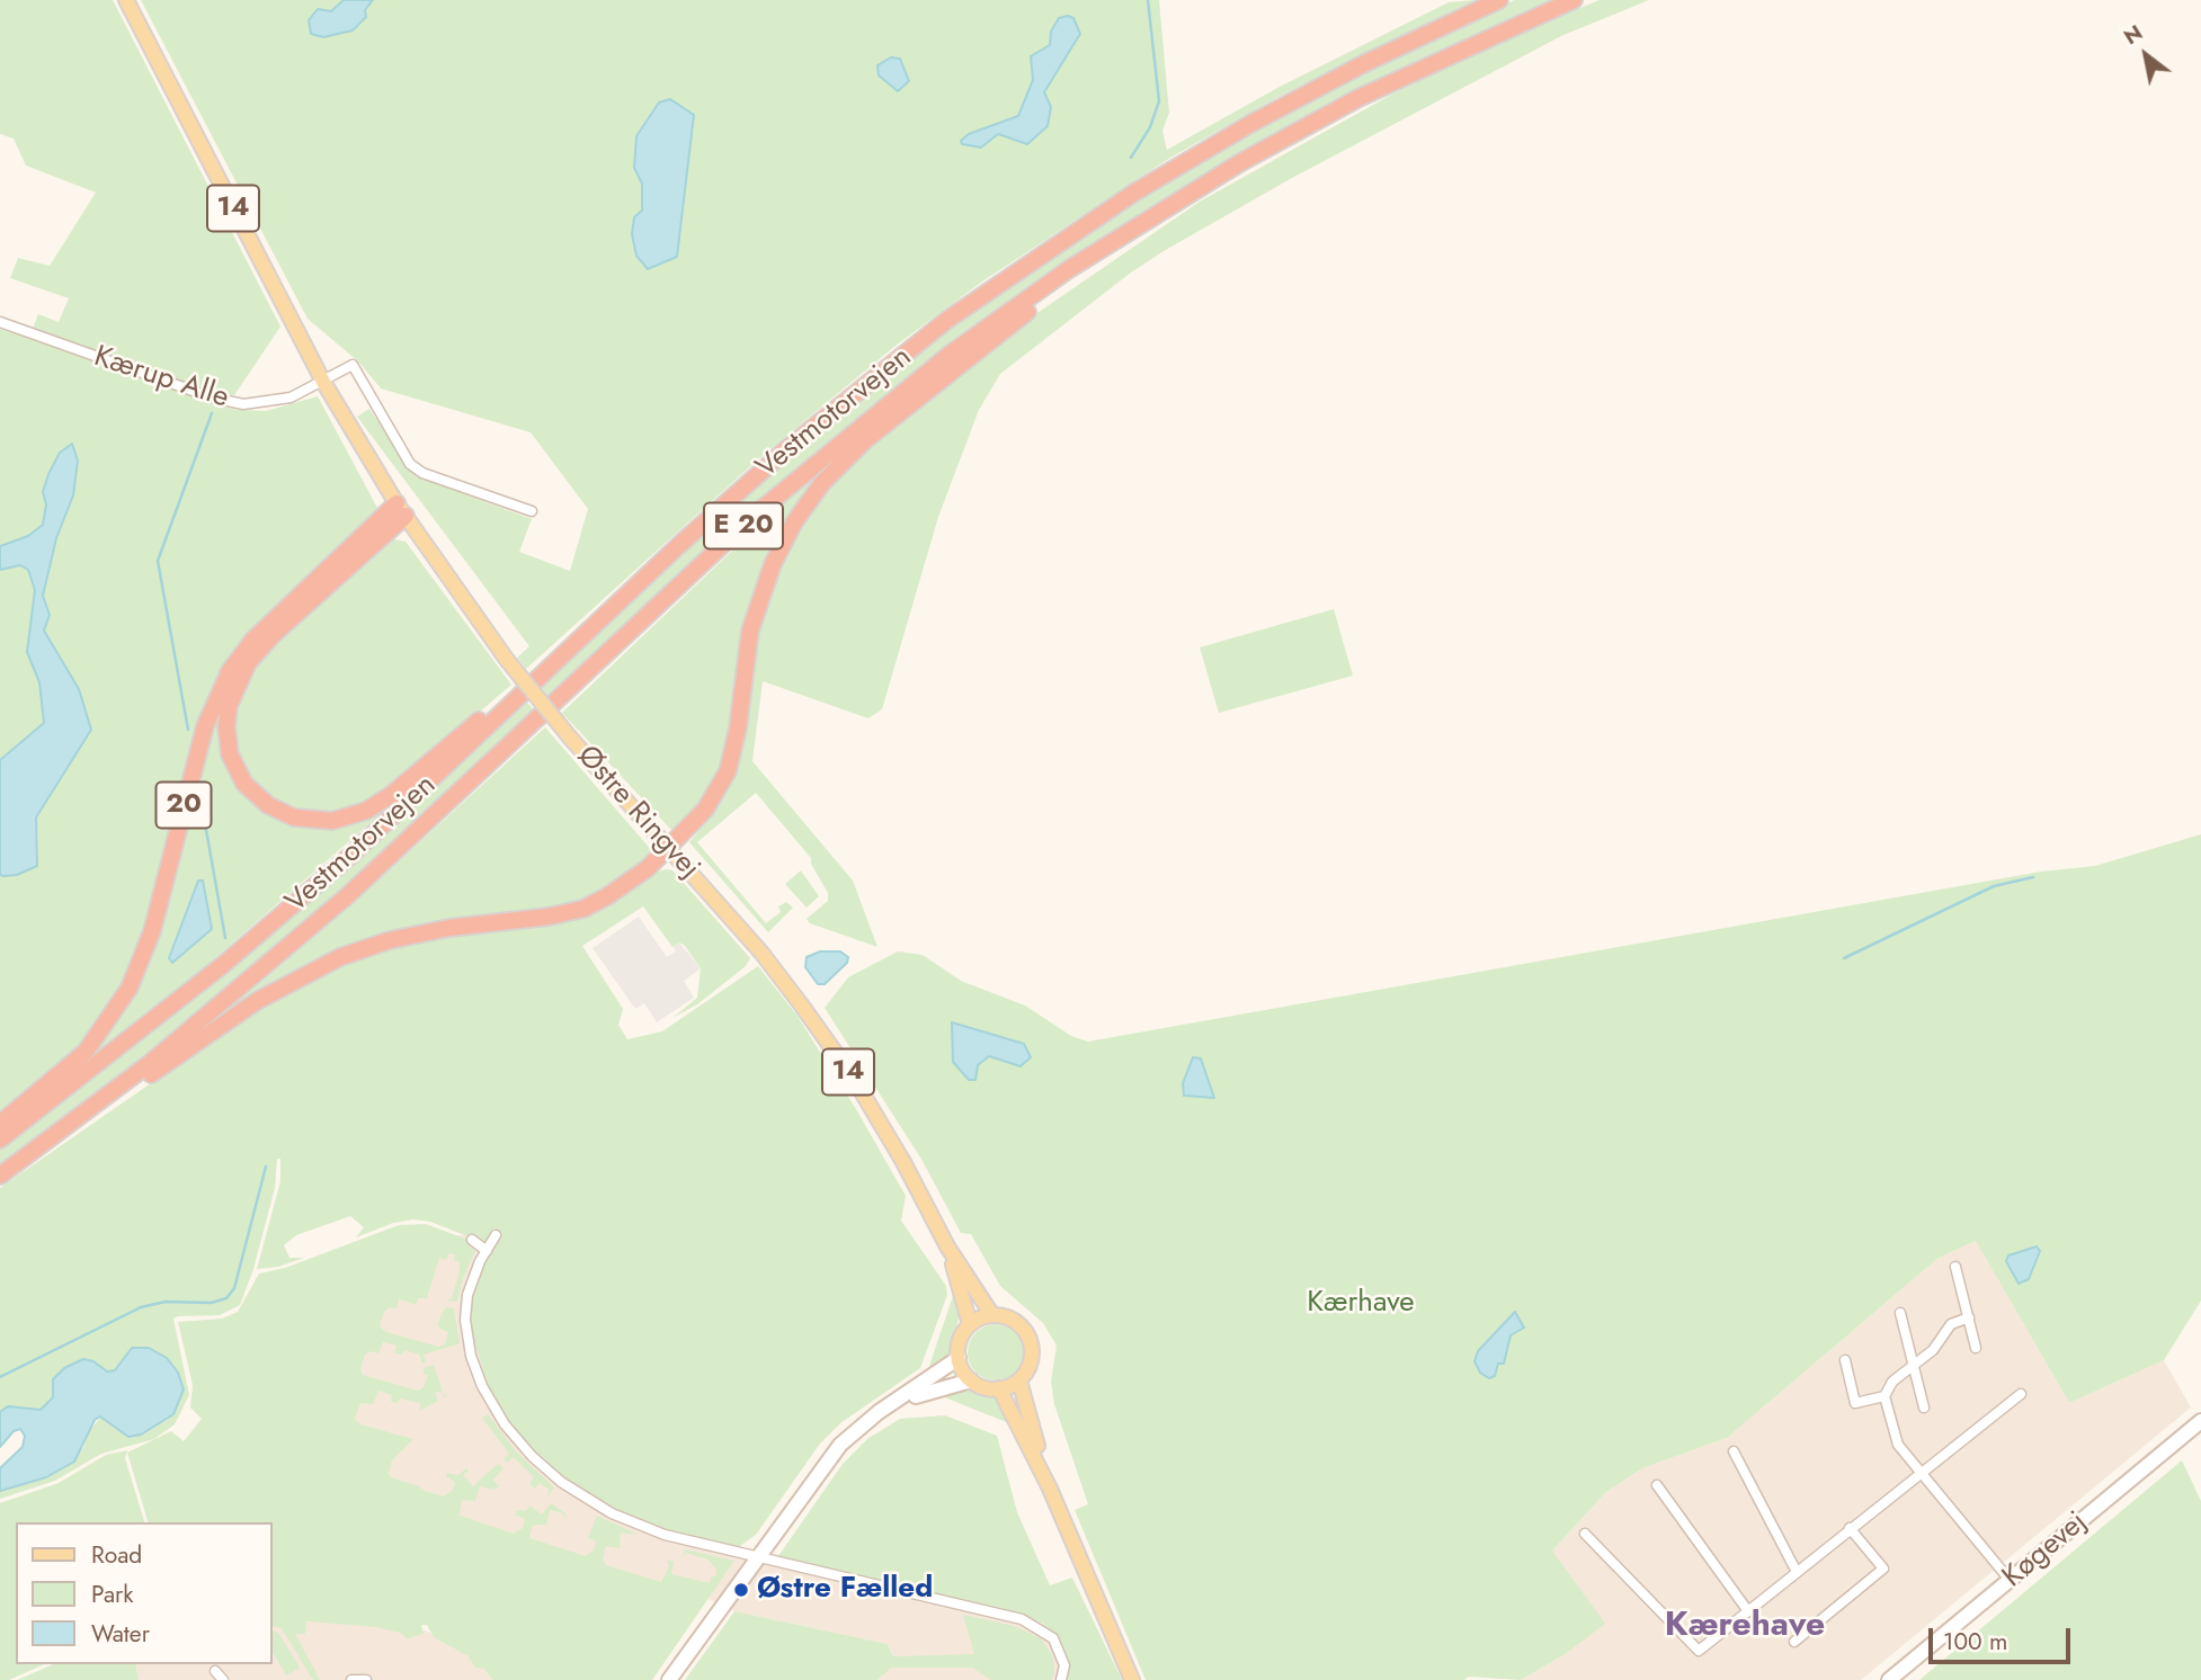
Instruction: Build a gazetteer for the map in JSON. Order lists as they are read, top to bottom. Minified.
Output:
{"streets":{"highway":["Vestmotorvejen","E 20","20"],"main road":["14","Østre Ringvej"],"street":["Kærup Alle","Køgevej"]},"crossings":[["14","Østre Ringvej"],["Kærup Alle","Østre Ringvej"],["Vestmotorvejen","E 20"],["Vestmotorvejen","20"],["E 20","Østre Ringvej"],["20","Østre Ringvej"]],"districts":["Kærehave"],"parks":["Kærhave"],"places":["Østre Fælled"],"legend":["Road","Park","Water"],"scale_bar":"100 m","north":"top left"}
